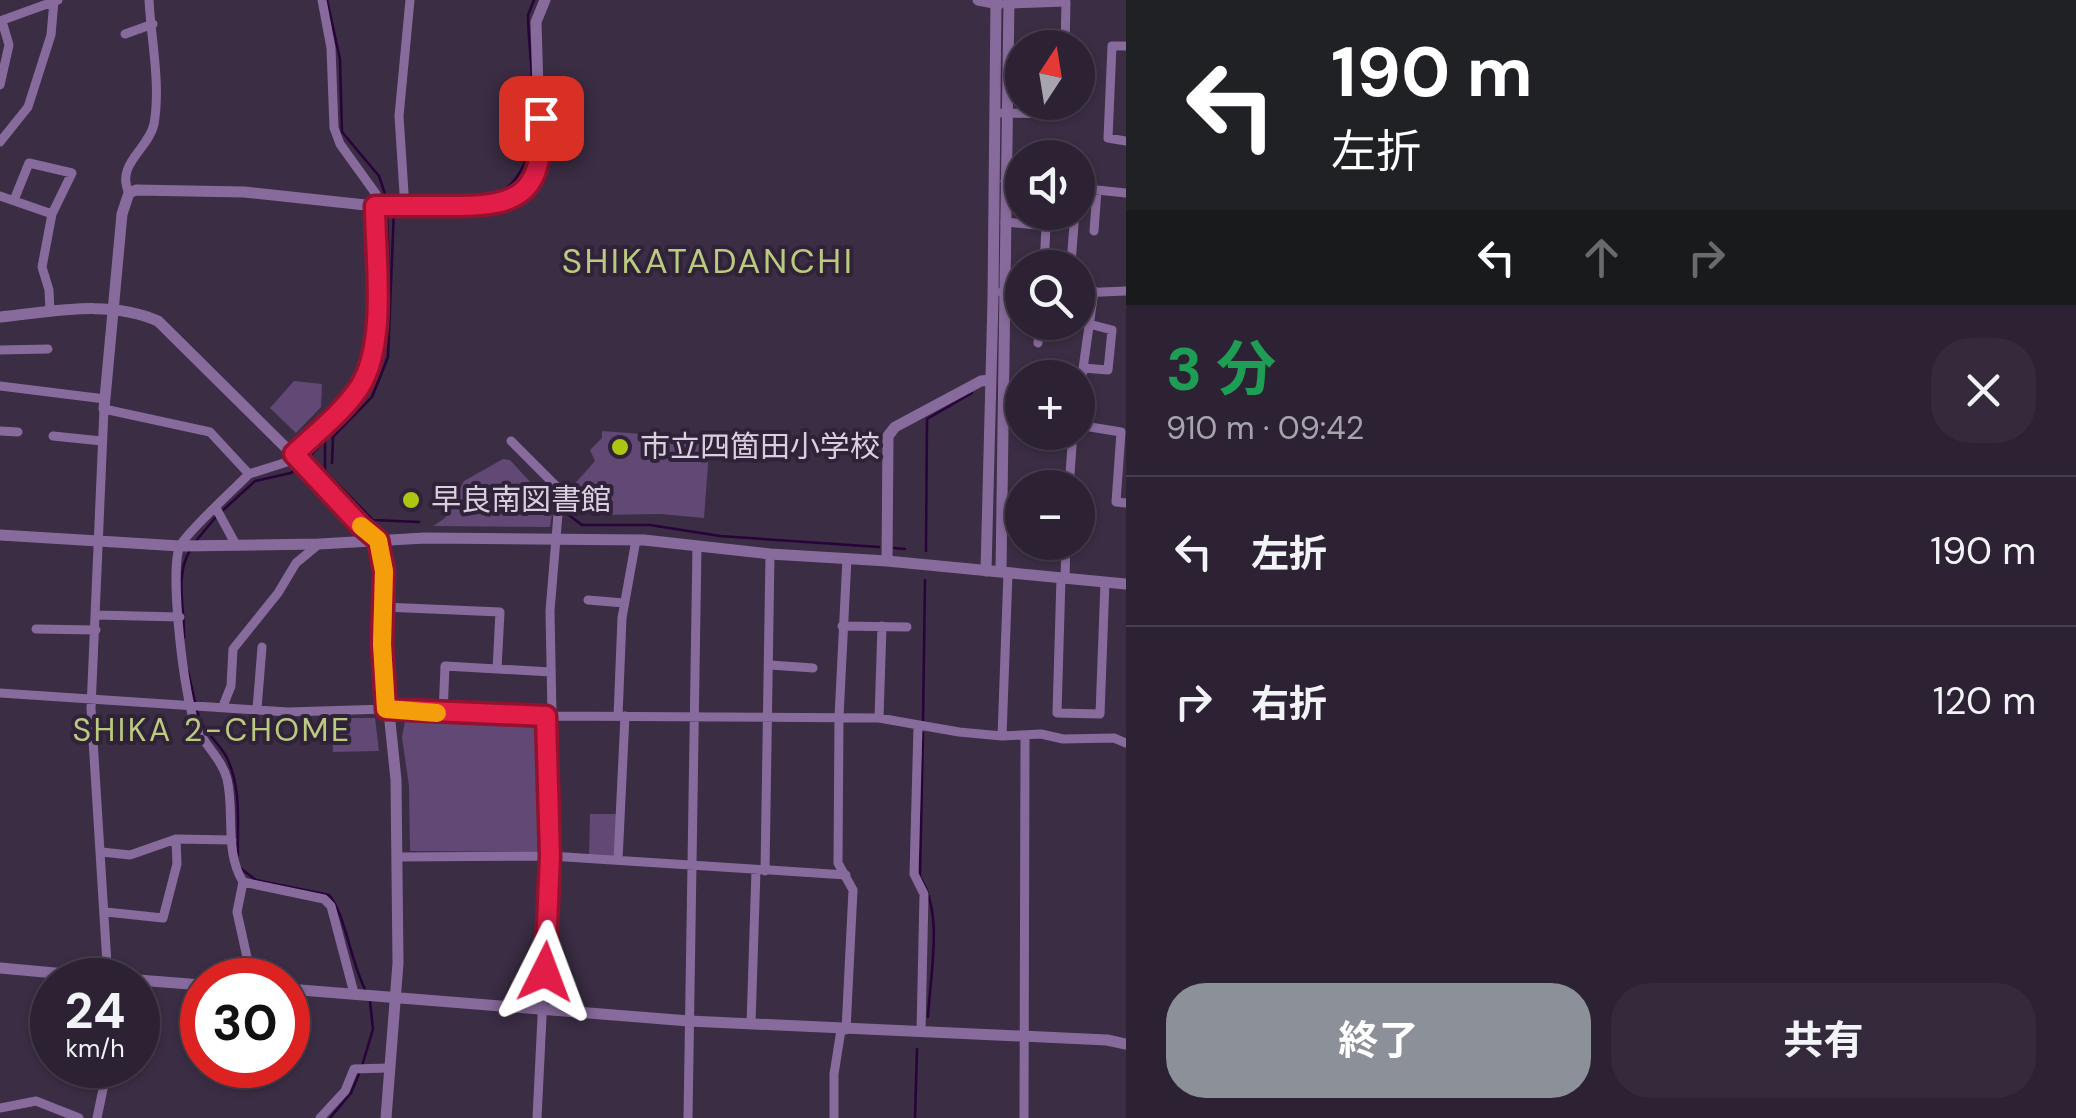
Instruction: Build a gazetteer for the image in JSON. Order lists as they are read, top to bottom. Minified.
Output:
{"districts":["SHIKATADANCHI","SHIKA 2-CHOME"],"places":["市立四箇田小学校","早良南図書館"],"north":"top","page":{"turn":["190 m","左折"],"map_buttons":["+","−"],"heading":["3 分","910 m · 09:42"],"list":[{"name":"左折","value":"190 m"},{"name":"右折","value":"120 m"}],"speed":"24 km/h","limit":"30","buttons":["終了","共有"]}}
